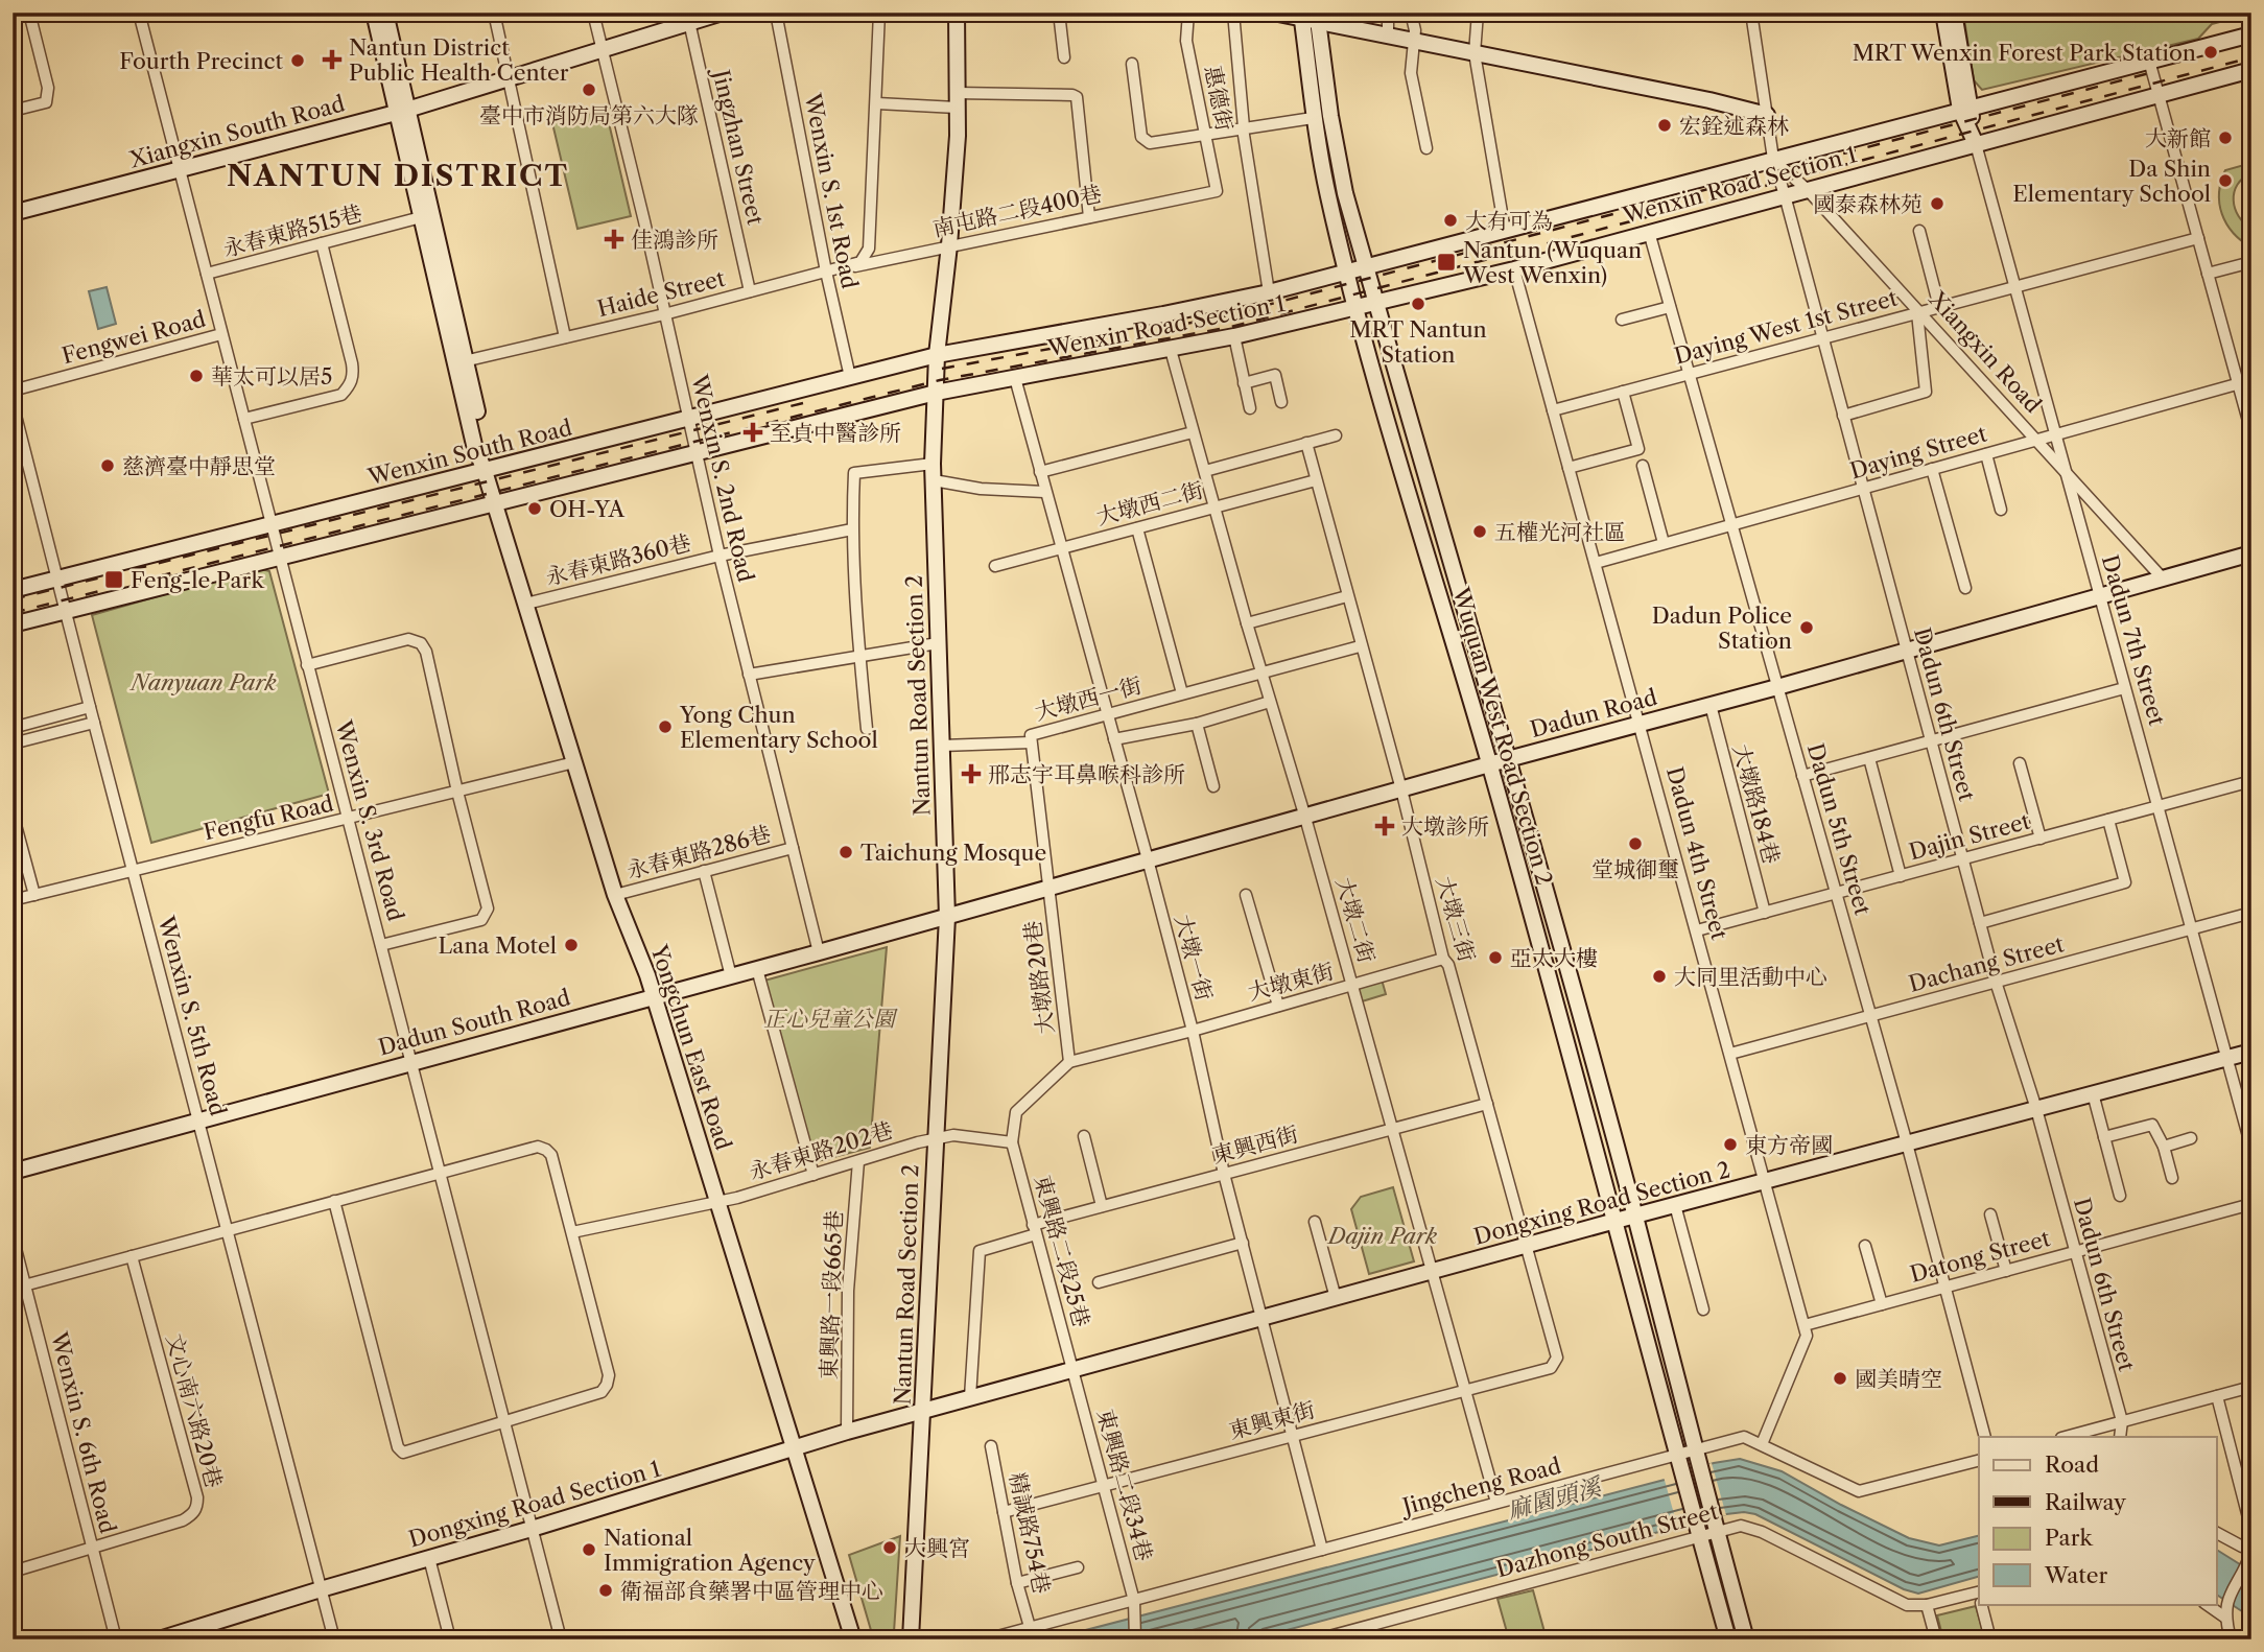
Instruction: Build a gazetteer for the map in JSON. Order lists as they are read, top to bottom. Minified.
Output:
{"streets":{"main road":["Xiangxin South Road","Wenxin Road Section 1","Wenxin South Road","Dadun 7th Street","Nantun Road Section 2","Dadun Road","Wuquan West Road Section 2","Dadun South Road","Yongchun East Road","Dongxing Road Section 2","Dongxing Road Section 1"],"street":["惠德街","Jingzhan Street","Wenxin S. 1st Road","南屯路二段400巷","永春東路515巷","Haide Street","Daying West 1st Street","Fengwei Road","Xiangxin Road","Daying Street","Wenxin S. 2nd Road","大墩西二街","永春東路360巷","大墩西一街","Dadun 6th Street","大墩路184巷","Fengfu Road","Wenxin S. 3rd Road","Dadun 5th Street","Dajin Street","永春東路286巷","Dadun 4th Street","大墩三街","大墩二街","大墩一街","Dachang Street","大墩路20巷","大墩東街","Wenxin S. 5th Road","東興西街","永春東路202巷","東興路二段25巷","Datong Street","東興路一段665巷","文心南六路20巷","東興東街","Wenxin S. 6th Road","東興路二段34巷","Jingcheng Road","精誠路754巷","Dazhong South Street"]},"crossings":[["惠德街","南屯路二段400巷"],["Xiangxin South Road","Jingzhan Street"],["Xiangxin South Road","Wenxin S. 2nd Road"],["Xiangxin South Road","Wenxin S. 3rd Road"],["Xiangxin South Road","Yongchun East Road"],["Jingzhan Street","Haide Street"],["Wenxin Road Section 1","Xiangxin Road"],["Wenxin Road Section 1","Wenxin South Road"],["Wenxin Road Section 1","Dadun 7th Street"],["Wenxin Road Section 1","Nantun Road Section 2"],["Wenxin Road Section 1","Dadun 6th Street"],["Wenxin Road Section 1","Wuquan West Road Section 2"],["Wenxin Road Section 1","Dadun 5th Street"],["Wenxin Road Section 1","Dadun 4th Street"],["Wenxin Road Section 1","大墩二街"],["Wenxin Road Section 1","大墩一街"],["Wenxin S. 1st Road","南屯路二段400巷"],["Wenxin S. 1st Road","Haide Street"],["Wenxin S. 1st Road","Wenxin South Road"],["南屯路二段400巷","Haide Street"],["南屯路二段400巷","Nantun Road Section 2"],["永春東路515巷","Wenxin S. 3rd Road"],["永春東路515巷","Yongchun East Road"],["Haide Street","Wenxin S. 2nd Road"],["Haide Street","Yongchun East Road"],["Daying West 1st Street","Xiangxin Road"],["Daying West 1st Street","Dadun 7th Street"],["Daying West 1st Street","Dadun 6th Street"],["Daying West 1st Street","Dadun 5th Street"],["Daying West 1st Street","Dadun 4th Street"],["Fengwei Road","Wenxin S. 3rd Road"],["Xiangxin Road","Daying Street"],["Xiangxin Road","Dadun 7th Street"],["Xiangxin Road","Dadun Road"],["Xiangxin Road","Dadun 6th Street"],["Wenxin South Road","Wenxin S. 2nd Road"],["Wenxin South Road","Nantun Road Section 2"],["Wenxin South Road","Wenxin S. 3rd Road"],["Wenxin South Road","Wenxin S. 5th Road"],["Wenxin South Road","Yongchun East Road"],["Daying Street","Dadun 7th Street"],["Daying Street","Dadun 6th Street"],["Daying Street","Dadun 5th Street"],["Daying Street","Dadun 4th Street"],["Wenxin S. 2nd Road","永春東路360巷"],["Wenxin S. 2nd Road","永春東路286巷"],["Wenxin S. 2nd Road","Dadun South Road"],["大墩西二街","大墩三街"],["大墩西二街","大墩二街"],["大墩西二街","大墩一街"],["永春東路360巷","Yongchun East Road"],["Dadun 7th Street","Dadun Road"],["Dadun 7th Street","Dajin Street"],["Dadun 7th Street","Dachang Street"],["Dadun 7th Street","Dongxing Road Section 2"],["Nantun Road Section 2","Dadun Road"],["Nantun Road Section 2","Dadun South Road"],["Nantun Road Section 2","永春東路202巷"],["Nantun Road Section 2","Dongxing Road Section 2"],["Nantun Road Section 2","Dongxing Road Section 1"],["大墩西一街","Dadun Road"],["大墩西一街","大墩三街"],["大墩西一街","大墩二街"],["大墩西一街","大墩一街"],["大墩西一街","大墩路20巷"],["Dadun Road","Dadun 6th Street"],["Dadun Road","Wuquan West Road Section 2"],["Dadun Road","大墩路184巷"],["Dadun Road","Dadun 5th Street"],["Dadun Road","Dadun 4th Street"],["Dadun Road","大墩三街"],["Dadun Road","大墩二街"],["Dadun Road","大墩一街"],["Dadun Road","大墩路20巷"],["Dadun Road","Dadun South Road"],["Dadun 6th Street","Dajin Street"],["Dadun 6th Street","Dachang Street"],["Dadun 6th Street","Dongxing Road Section 2"],["Dadun 6th Street","Datong Street"],["Wuquan West Road Section 2","Dongxing Road Section 2"],["Wuquan West Road Section 2","Jingcheng Road"],["Wuquan West Road Section 2","Dazhong South Street"],["大墩路184巷","Dajin Street"],["Fengfu Road","Wenxin S. 3rd Road"],["Fengfu Road","Wenxin S. 5th Road"],["Fengfu Road","Yongchun East Road"],["Wenxin S. 3rd Road","Dadun South Road"],["Wenxin S. 3rd Road","Dongxing Road Section 1"],["Dadun 5th Street","Dajin Street"],["Dadun 5th Street","Dachang Street"],["Dadun 5th Street","Dongxing Road Section 2"],["Dadun 5th Street","Datong Street"],["Dajin Street","Dadun 4th Street"],["永春東路286巷","Yongchun East Road"],["Dadun 4th Street","Dachang Street"],["Dadun 4th Street","Dongxing Road Section 2"],["Dadun 4th Street","Datong Street"],["Dadun 4th Street","Jingcheng Road"],["大墩三街","大墩東街"],["大墩三街","東興西街"],["大墩三街","Dongxing Road Section 2"],["大墩三街","東興東街"],["大墩二街","大墩東街"],["大墩二街","東興西街"],["大墩二街","Dongxing Road Section 2"],["大墩二街","東興東街"],["大墩二街","Jingcheng Road"],["大墩一街","大墩東街"],["大墩一街","東興西街"],["大墩一街","Dongxing Road Section 2"],["大墩一街","東興東街"],["大墩一街","Jingcheng Road"],["大墩路20巷","大墩東街"],["Wenxin S. 5th Road","Dadun South Road"],["Wenxin S. 5th Road","Dongxing Road Section 1"],["Dadun South Road","Yongchun East Road"],["Yongchun East Road","永春東路202巷"],["Yongchun East Road","Dongxing Road Section 1"],["東興西街","Dongxing Road Section 2"],["東興西街","東興路二段25巷"],["永春東路202巷","東興路二段25巷"],["永春東路202巷","東興路一段665巷"],["Dongxing Road Section 2","東興路二段25巷"],["Dongxing Road Section 2","東興路二段34巷"],["Dongxing Road Section 2","Dongxing Road Section 1"],["東興路二段25巷","東興路二段34巷"],["東興路一段665巷","Dongxing Road Section 1"],["文心南六路20巷","Wenxin S. 6th Road"],["東興東街","東興路二段34巷"],["東興東街","精誠路754巷"],["東興路二段34巷","Jingcheng Road"],["Jingcheng Road","精誠路754巷"]],"districts":["NANTUN DISTRICT"],"water":["麻園頭溪"],"parks":["Nanyuan Park","正心兒童公園","Dajin Park"],"places":{"other":["MRT Wenxin Forest Park Station","Fourth Precinct","臺中市消防局第六大隊","宏銓述森林","大新館","Da Shin Elementary School","國泰森林苑","大有可為","MRT Nantun Station","華太可以居5","慈濟臺中靜思堂","OH-YA","五權光河社區","Dadun Police Station","Yong Chun Elementary School","堂城御璽","Taichung Mosque","Lana Motel","亞太大樓","大同里活動中心","東方帝國","國美晴空","大興宮","National Immigration Agency","衛福部食藥署中區管理中心"],"health":["Nantun District Public Health Center","佳鴻診所","至貞中醫診所","邢志宇耳鼻喉科診所","大墩診所"],"transit":["Nantun (Wuquan West Wenxin)","Feng-le Park"]},"legend":["Road","Railway","Park","Water"]}
